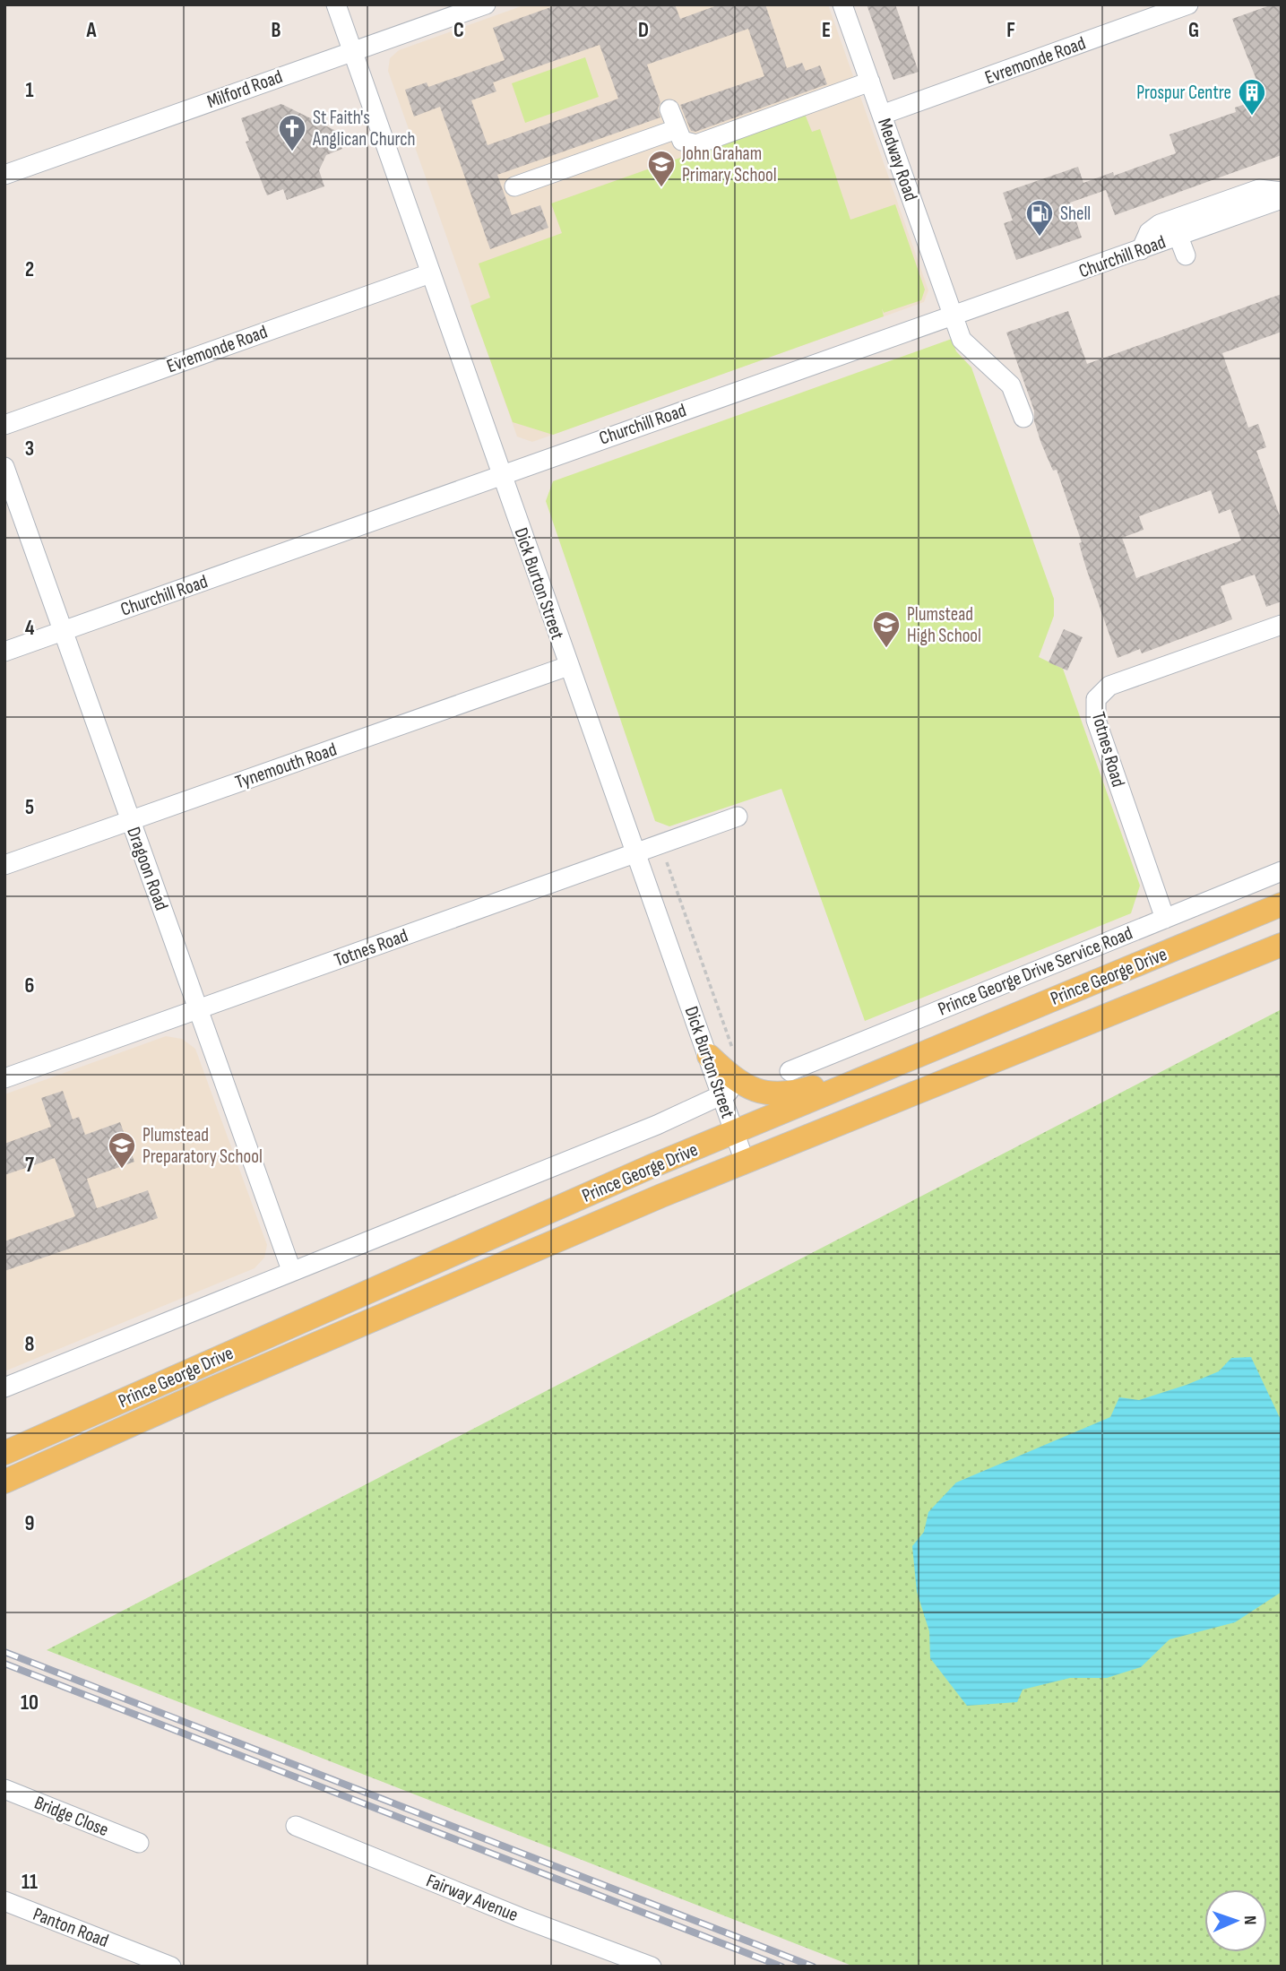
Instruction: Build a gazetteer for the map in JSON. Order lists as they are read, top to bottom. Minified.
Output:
{"streets":{"main road":["Prince George Drive"],"street":["Evremonde Road","Milford Road","Medway Road","Churchill Road","Dick Burton Street","Totnes Road","Tynemouth Road","Dragoon Road","Prince George Drive Service Road","Bridge Close","Fairway Avenue","Panton Road"]},"crossings":[["Evremonde Road","Medway Road"],["Evremonde Road","Dick Burton Street"],["Milford Road","Dick Burton Street"],["Medway Road","Churchill Road"],["Churchill Road","Dick Burton Street"],["Churchill Road","Dragoon Road"],["Dick Burton Street","Totnes Road"],["Dick Burton Street","Tynemouth Road"],["Dick Burton Street","Prince George Drive"],["Totnes Road","Dragoon Road"],["Totnes Road","Prince George Drive Service Road"],["Tynemouth Road","Dragoon Road"],["Dragoon Road","Prince George Drive"]],"places":{"building":["Prospur Centre"],"church":["St Faith's Anglican Church"],"school or university":["John Graham Primary School","Plumstead High School","Plumstead Preparatory School"],"fuel station":["Shell"]},"north":"right","grid":{"columns":["A","B","C","D","E","F","G"],"rows":["1","2","3","4","5","6","7","8","9","10","11"]}}
